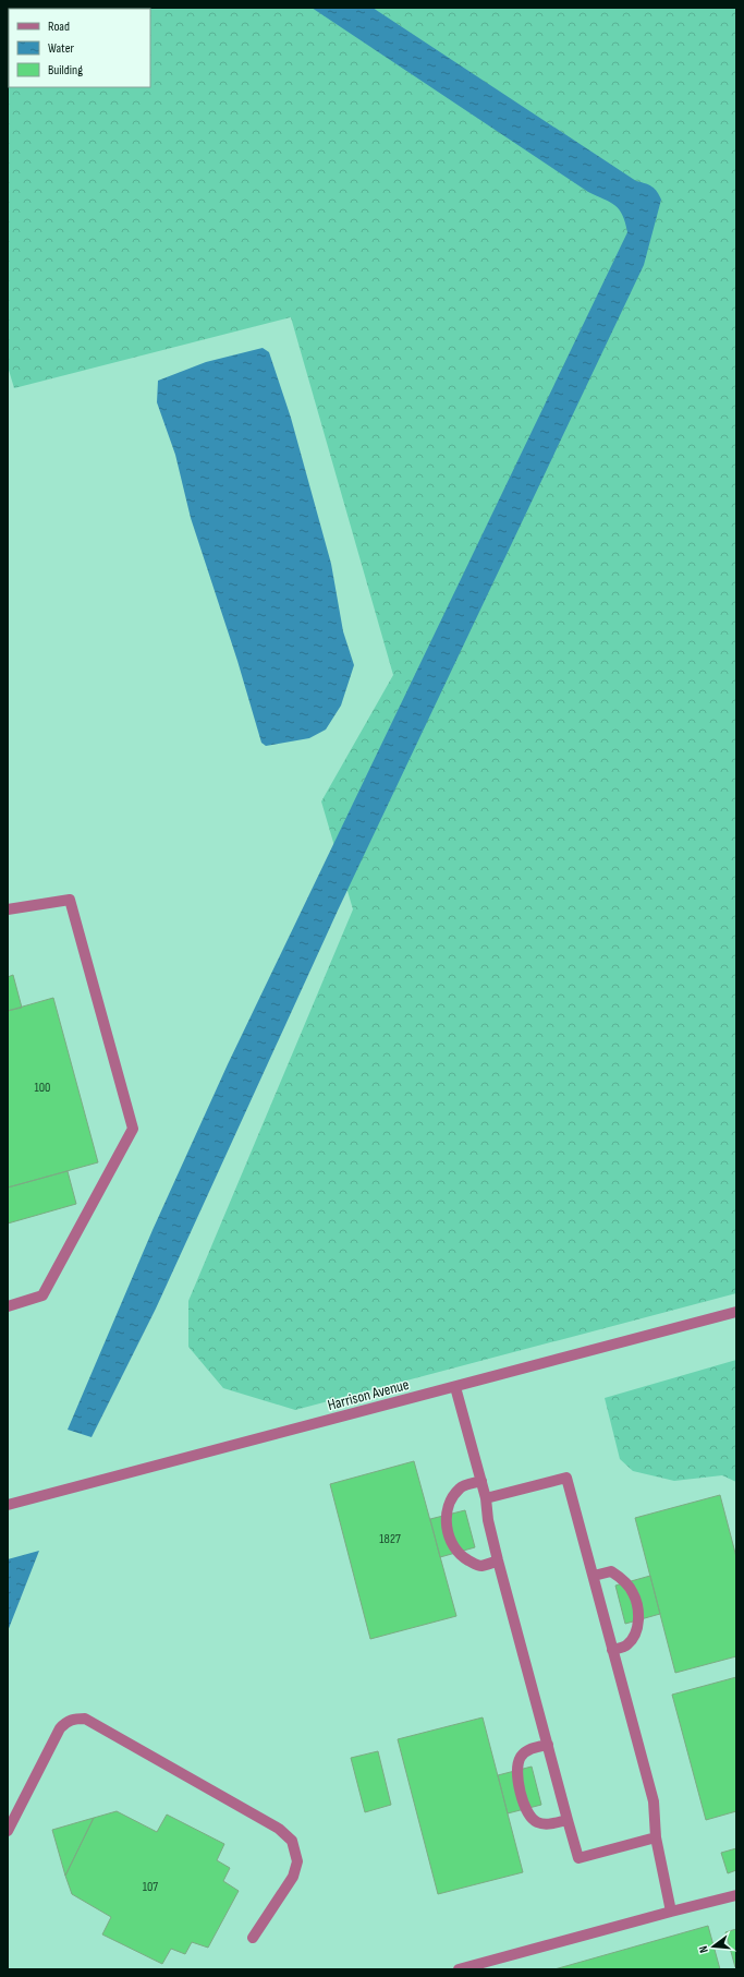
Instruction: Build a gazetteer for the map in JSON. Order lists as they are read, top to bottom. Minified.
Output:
{"streets":{"street":["Harrison Avenue"]},"house_numbers":["100","1827","107"],"legend":["Road","Water","Building"],"north":"left"}
